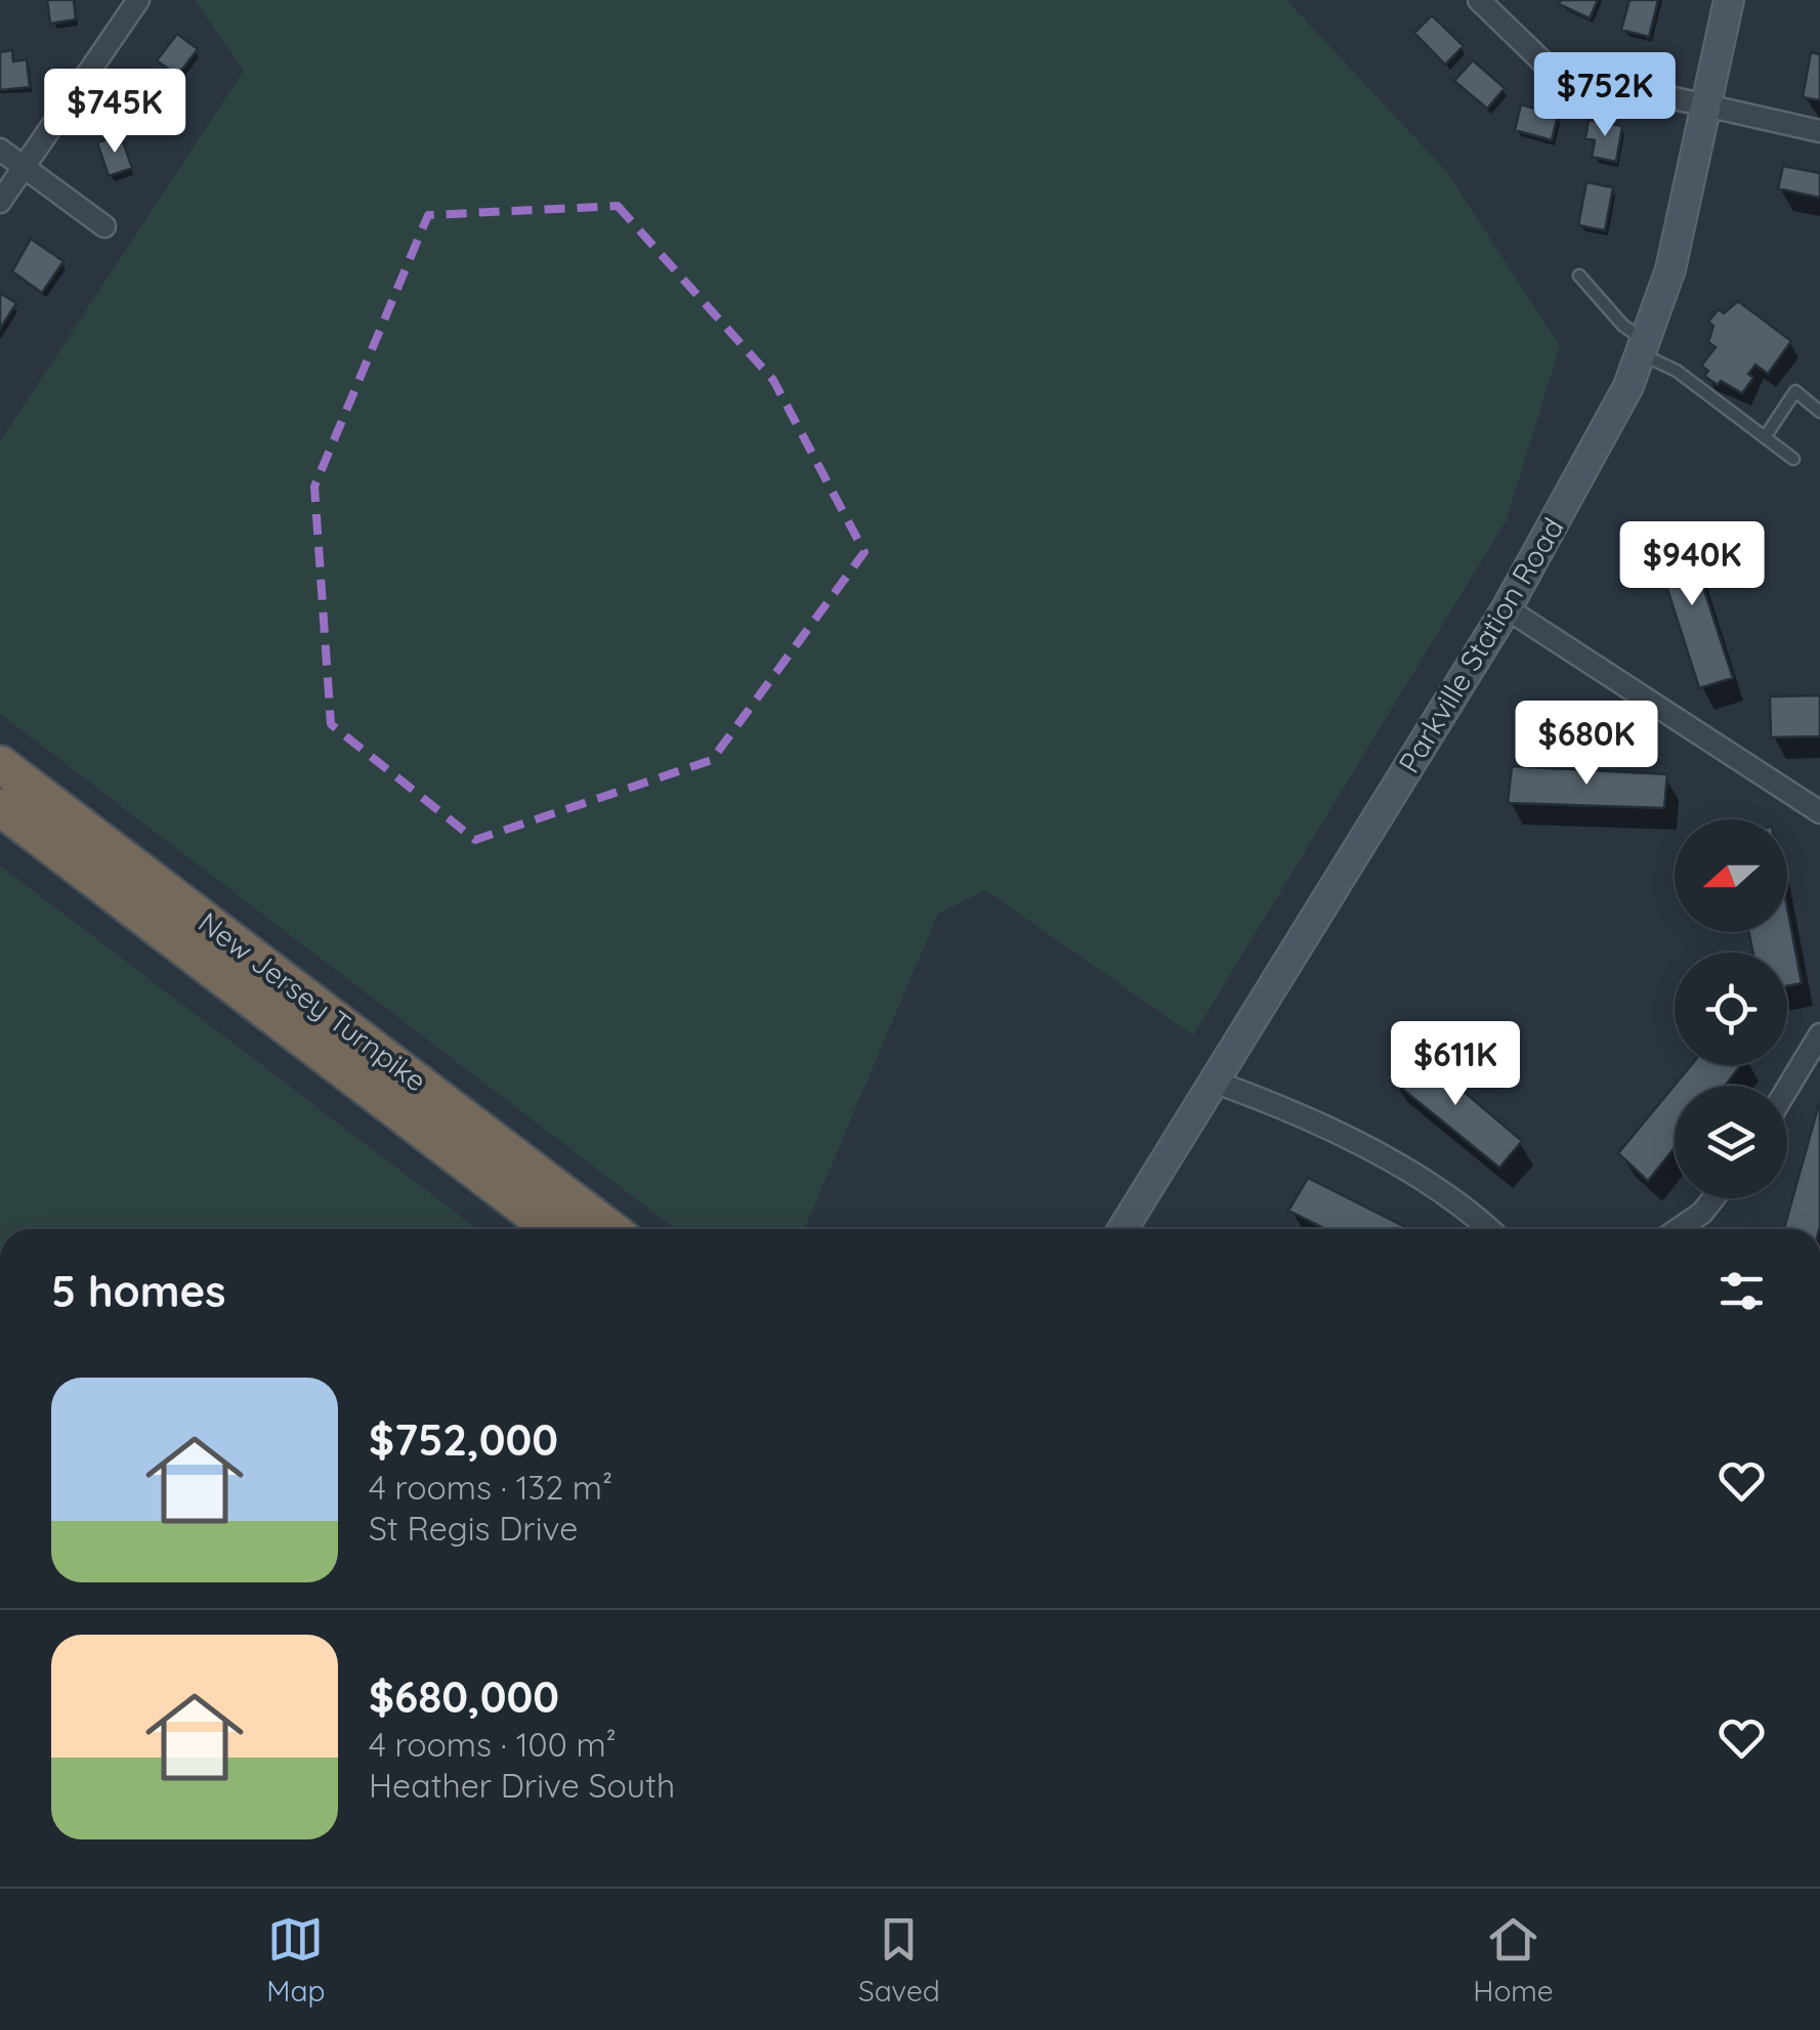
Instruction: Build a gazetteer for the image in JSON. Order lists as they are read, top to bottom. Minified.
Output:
{"streets":{"highway":["New Jersey Turnpike"],"main road":["Parkville Station Road"]},"north":"left","page":{"price":["$752K","$745K","$940K","$680K","$611K"],"heading":"5 homes","list":[{"name":"$752,000","note":"4 rooms · 132 m² · St Regis Drive"},{"name":"$680,000","note":"4 rooms · 100 m² · Heather Drive South"}],"tabs":["Map","Saved","Home"]}}
